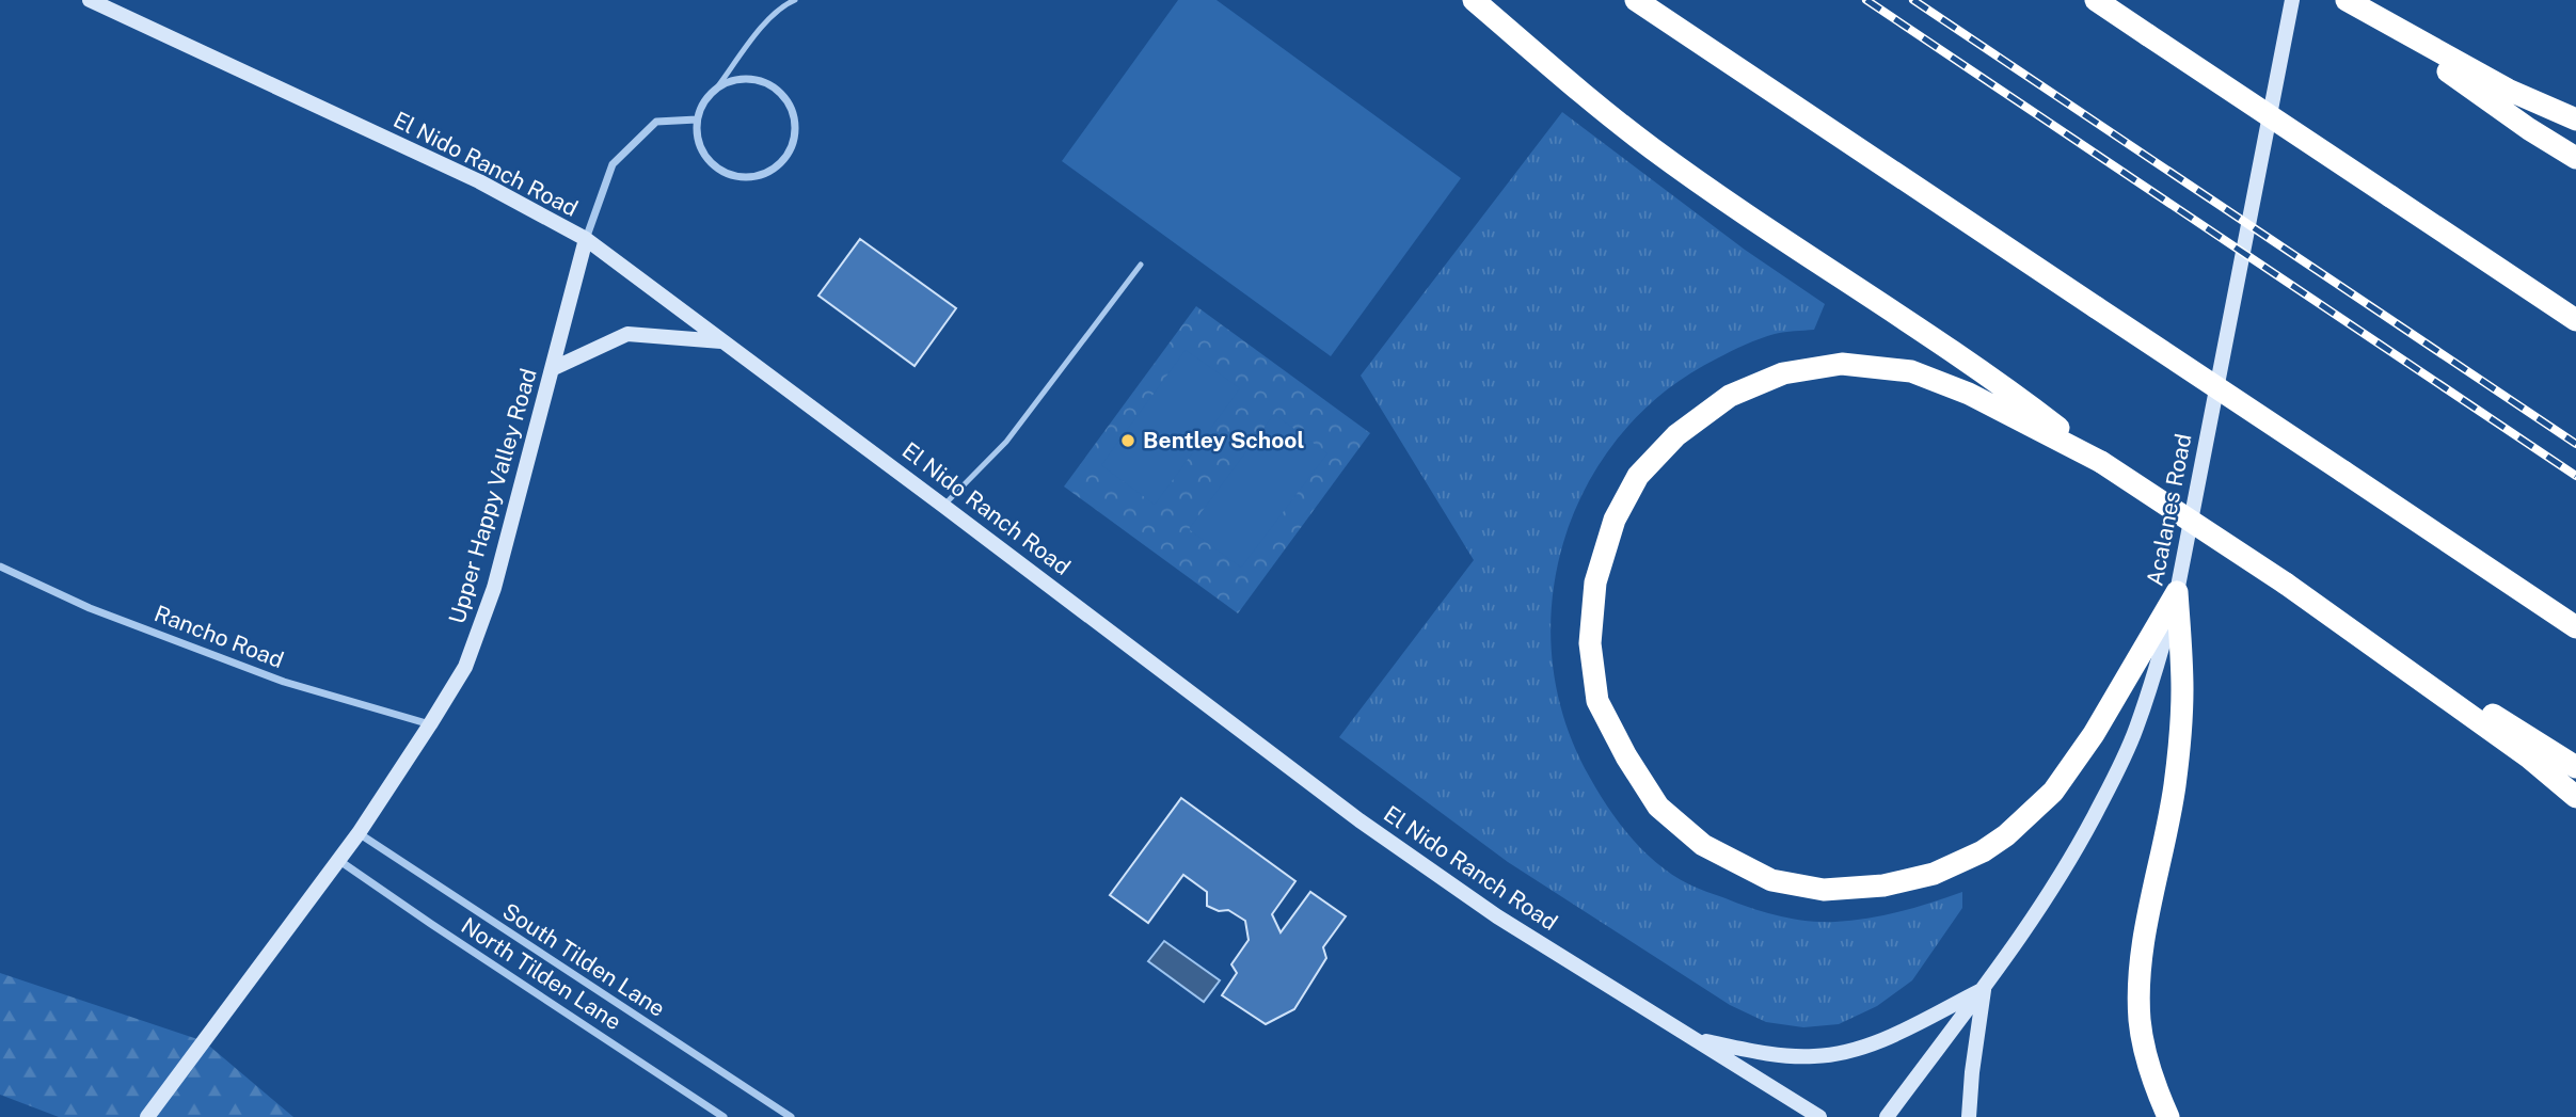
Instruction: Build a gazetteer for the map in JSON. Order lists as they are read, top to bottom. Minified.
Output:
{"streets":{"street":["El Nido Ranch Road","Upper Happy Valley Road","Acalanes Road","Rancho Road","South Tilden Lane","North Tilden Lane"]},"crossings":[["El Nido Ranch Road","Upper Happy Valley Road"],["El Nido Ranch Road","Acalanes Road"],["Upper Happy Valley Road","Rancho Road"],["Upper Happy Valley Road","South Tilden Lane"],["Upper Happy Valley Road","North Tilden Lane"]],"places":["Bentley School"]}
